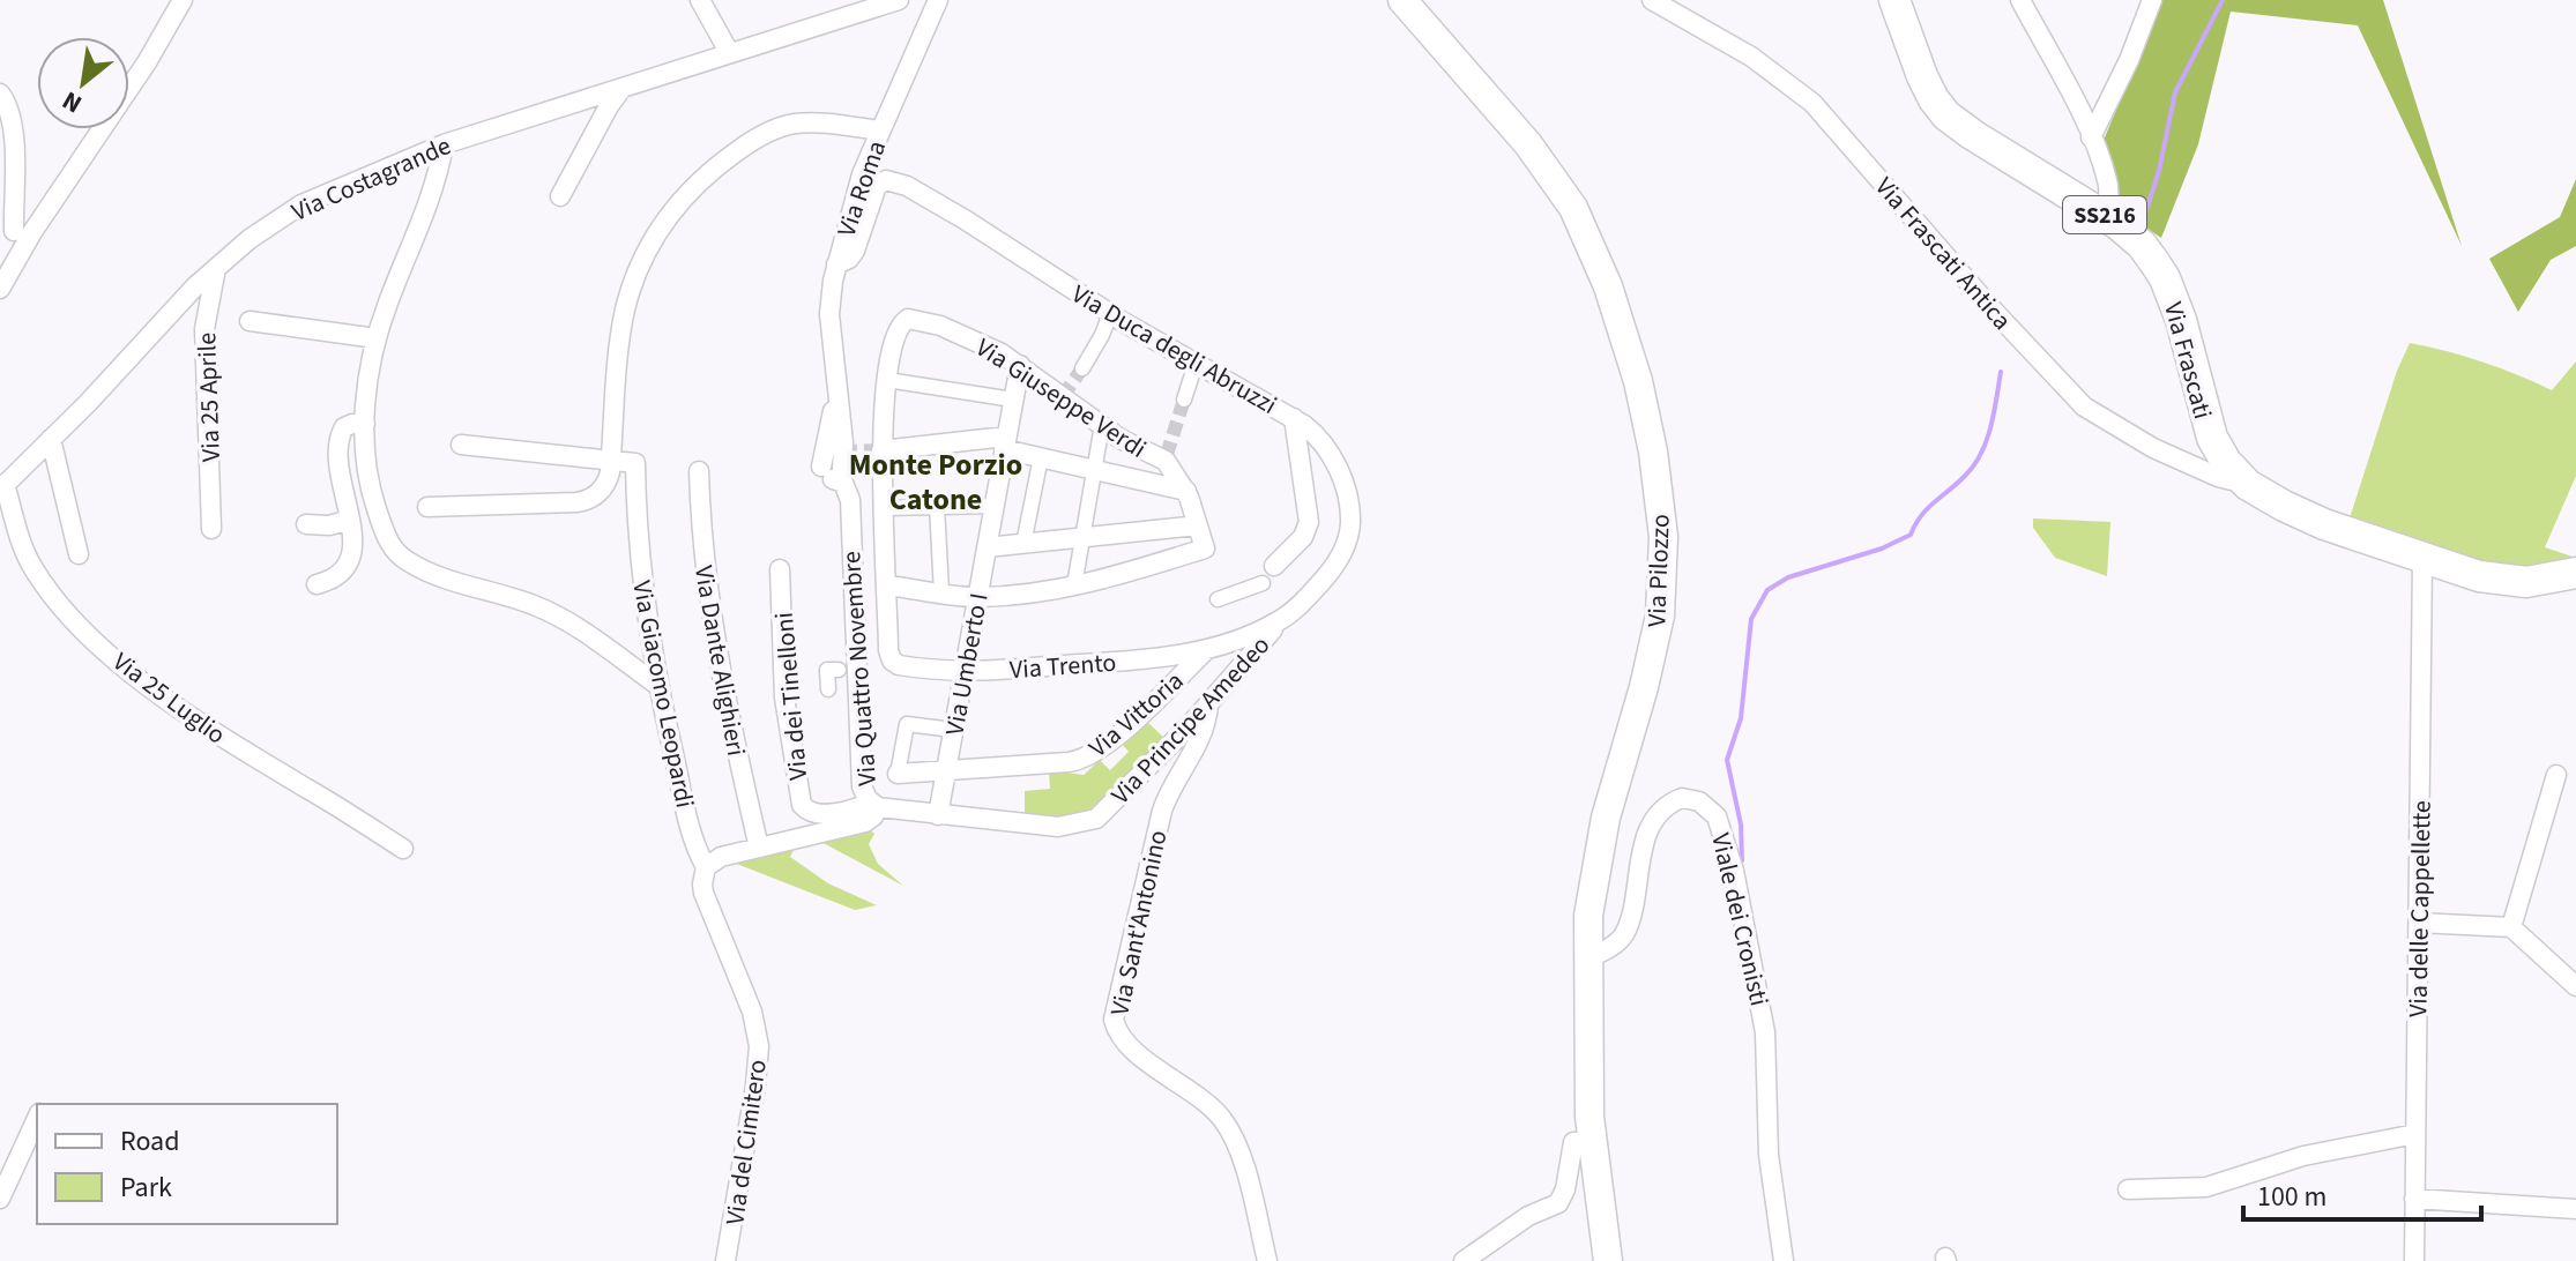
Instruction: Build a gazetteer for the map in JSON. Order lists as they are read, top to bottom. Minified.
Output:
{"streets":{"main road":["SS216","Via Frascati","Via Pilozzo"],"street":["Via Costagrande","Via Roma","Via Frascati Antica","Via Duca degli Abruzzi","Via 25 Aprile","Via Giuseppe Verdi","Via Dante Alighieri","Via Umberto I","Via Trento","Via Quattro Novembre","Via Giacomo Leopardi","Via dei Tinelloni","Via 25 Luglio","Via Vittoria","Via Principe Amedeo","Via delle Cappellette","Viale dei Cronisti","Via Sant'Antonino","Via del Cimitero"]},"crossings":[["Via Costagrande","Via 25 Aprile"],["Via Costagrande","Via 25 Luglio"],["Via Roma","Via Duca degli Abruzzi"],["Via Roma","Via Quattro Novembre"],["Via Frascati Antica","Via Frascati"],["Via Duca degli Abruzzi","Via Trento"],["Via Duca degli Abruzzi","Via Principe Amedeo"],["Via Frascati","Via delle Cappellette"],["Via Giuseppe Verdi","Via Umberto I"],["Via Pilozzo","Viale dei Cronisti"],["Via Umberto I","Via Trento"],["Via Umberto I","Via Vittoria"],["Via Umberto I","Via Principe Amedeo"],["Via Trento","Via Vittoria"],["Via Quattro Novembre","Via dei Tinelloni"],["Via Quattro Novembre","Via Principe Amedeo"],["Via Giacomo Leopardi","Via del Cimitero"],["Via dei Tinelloni","Via Principe Amedeo"],["Via Principe Amedeo","Via Sant'Antonino"]],"districts":["Monte Porzio Catone"],"legend":["Road","Park"],"scale_bar":"100 m","north":"bottom left"}
